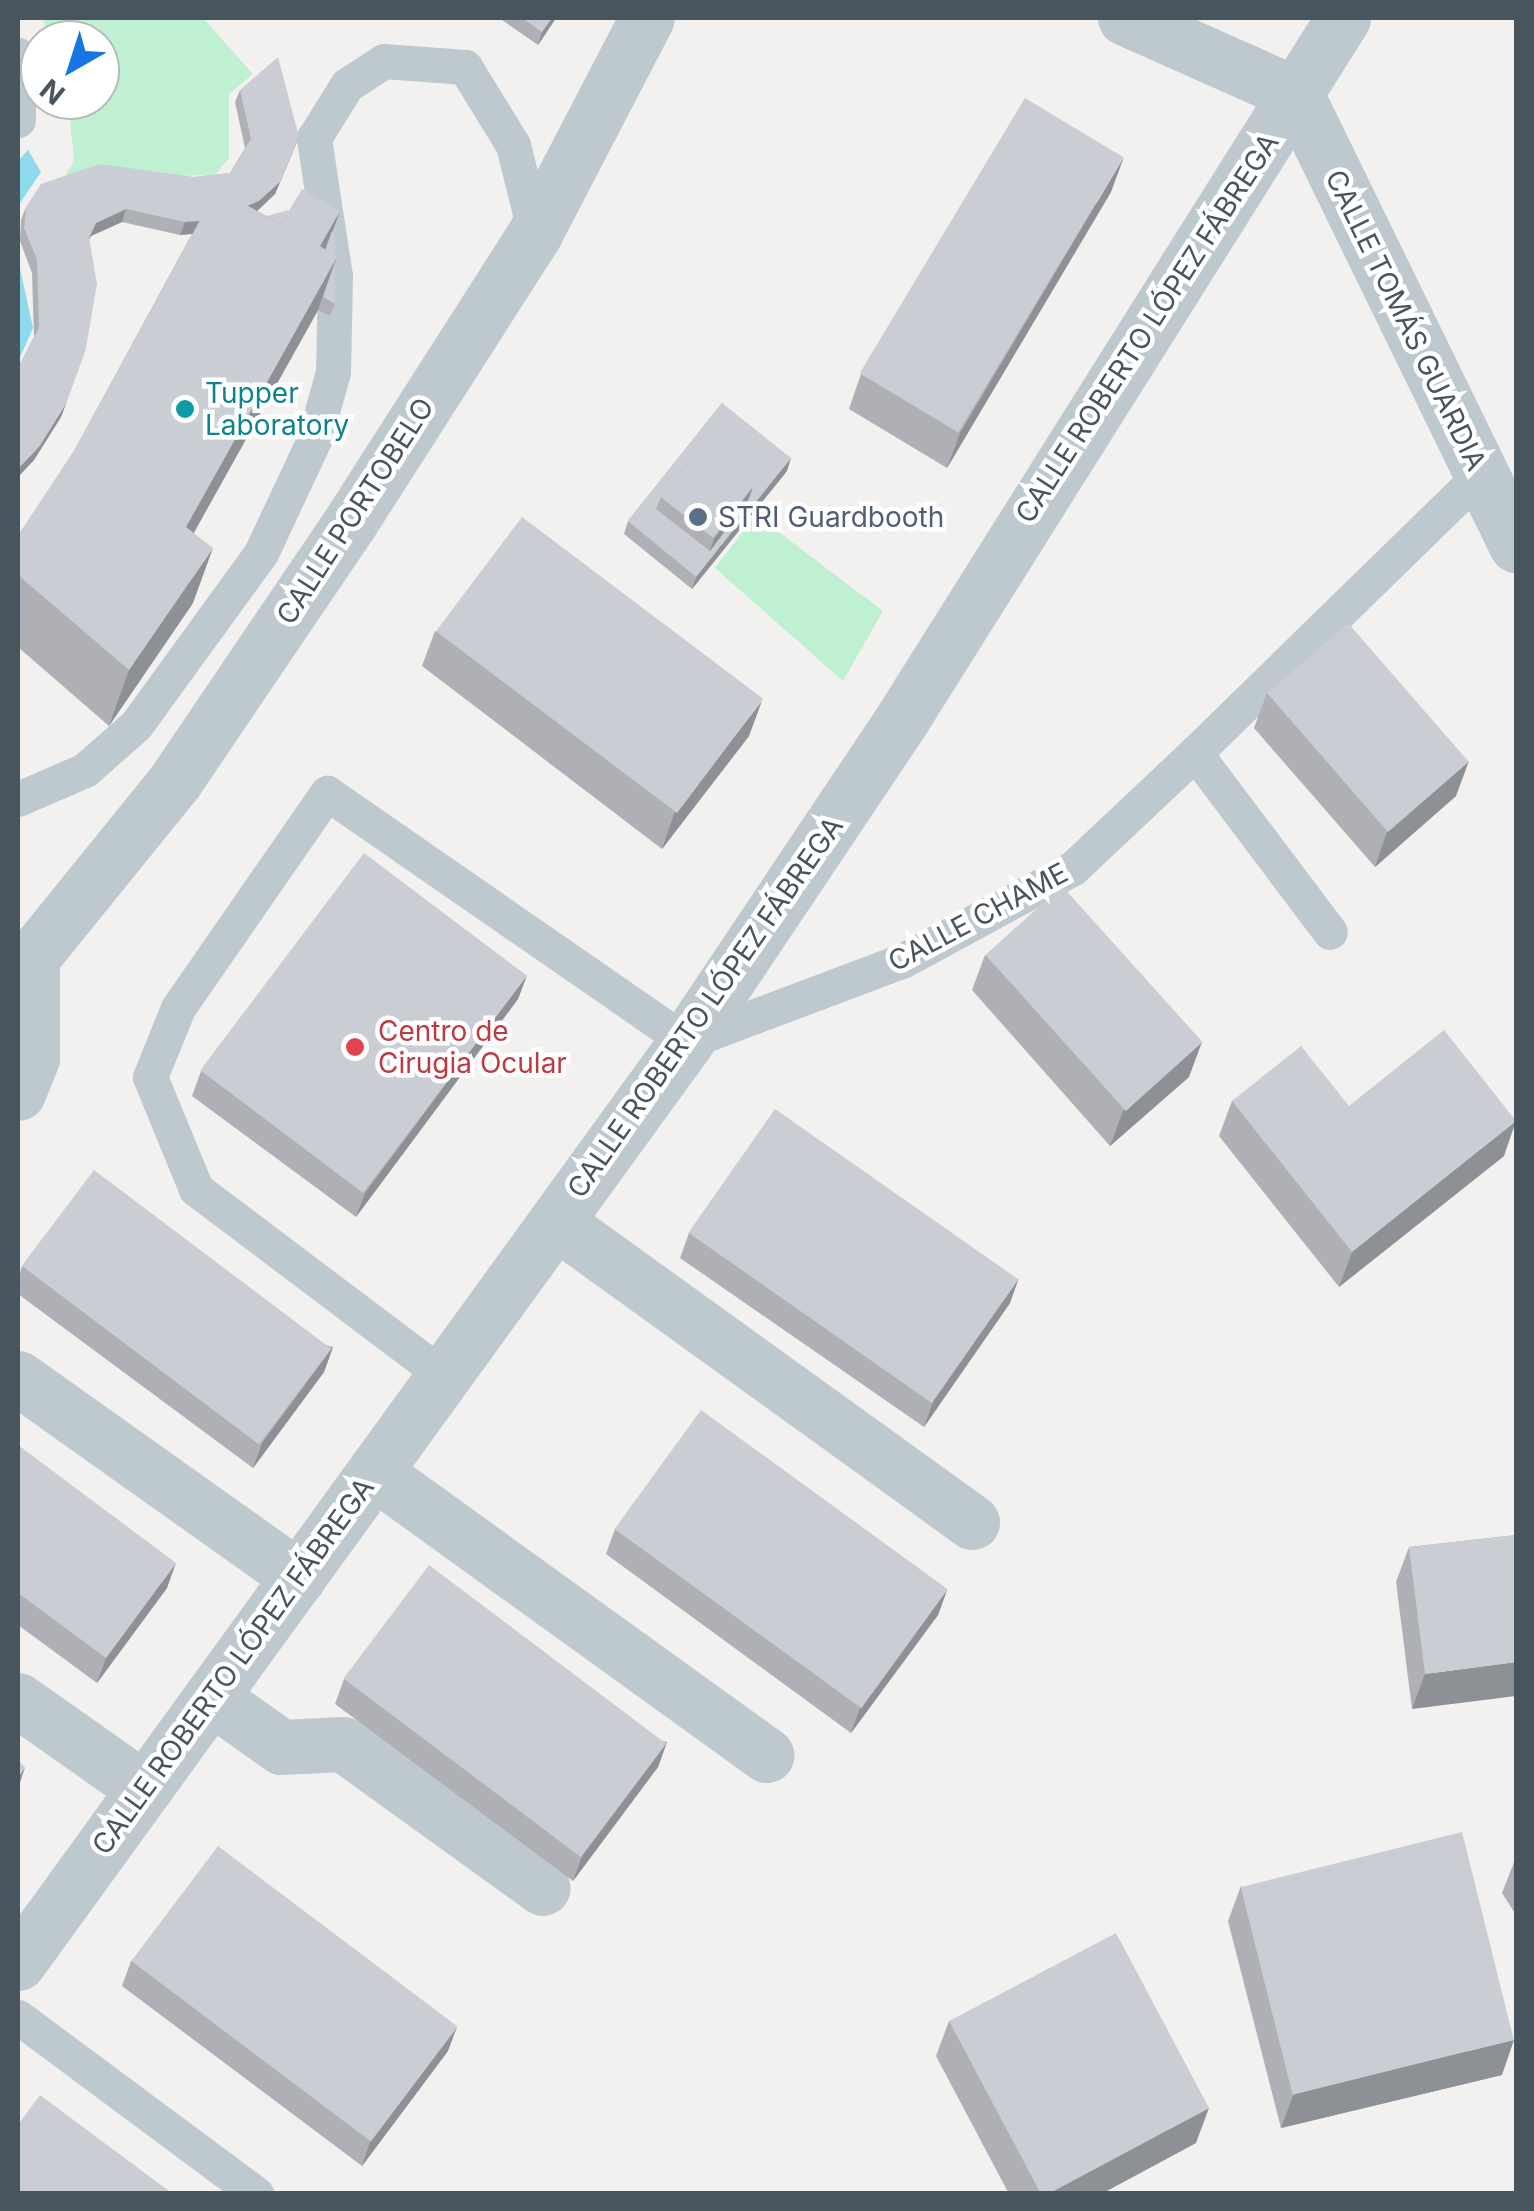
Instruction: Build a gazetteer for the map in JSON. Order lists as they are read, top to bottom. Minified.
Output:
{"streets":{"street":["CALLE TOMÁS GUARDIA","CALLE ROBERTO LÓPEZ FÁBREGA","CALLE PORTOBELO"],"lane":["CALLE CHAME"]},"crossings":[["CALLE TOMÁS GUARDIA","CALLE ROBERTO LÓPEZ FÁBREGA"],["CALLE TOMÁS GUARDIA","CALLE CHAME"],["CALLE ROBERTO LÓPEZ FÁBREGA","CALLE CHAME"]],"places":["Tupper Laboratory","STRI Guardbooth","Centro de Cirugia Ocular"],"north":"bottom left"}
